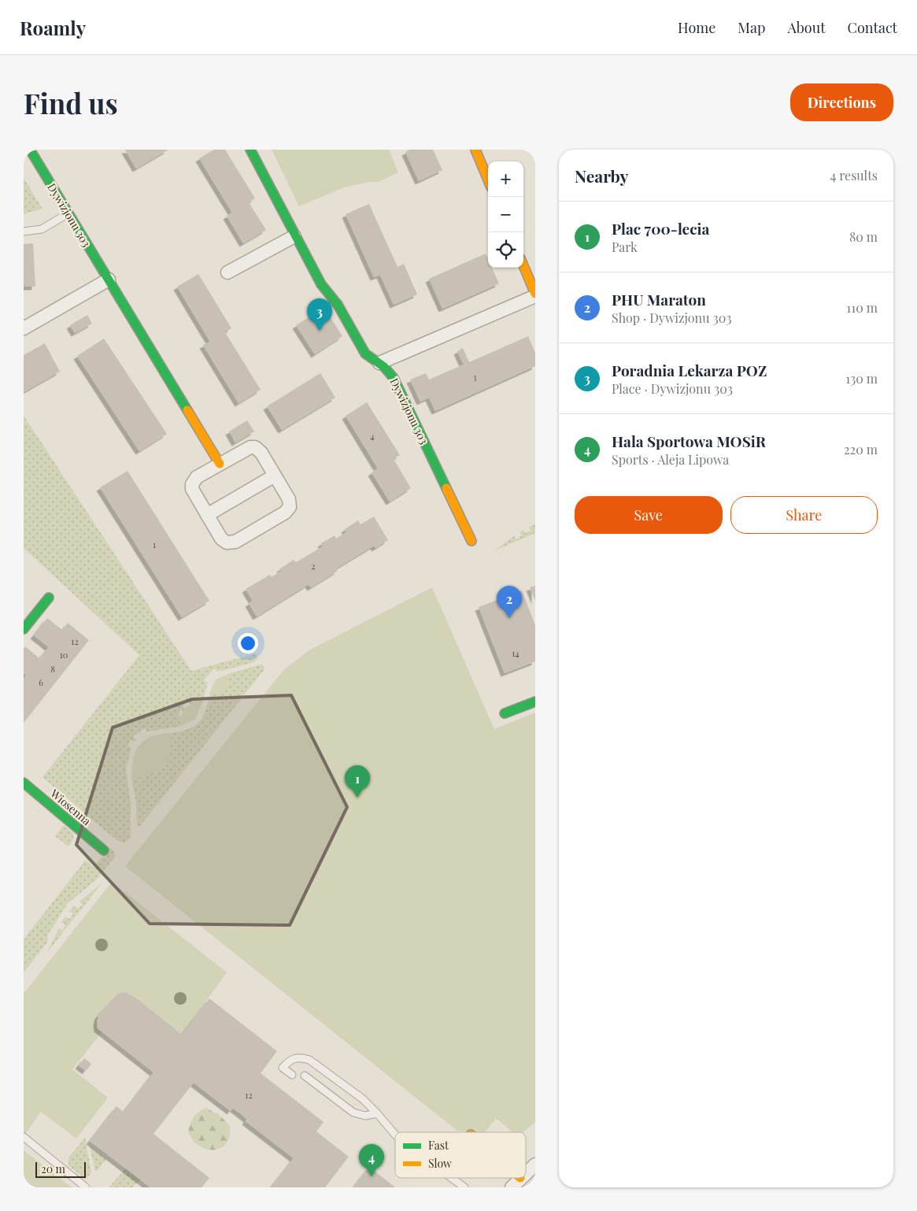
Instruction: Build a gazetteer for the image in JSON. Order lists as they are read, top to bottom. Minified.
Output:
{"streets":{"street":["Dywizjonu 303","Wiosenna"]},"house_numbers":["3","4","1","2","12","14","10","8","6","12"],"legend":["Fast","Slow"],"scale_bar":"20 m","page":{"header":"Roamly","nav":["Home","Map","About","Contact"],"buttons":["Directions",["Save","Share"]],"title":"Find us","heading":["Nearby","4 results"],"map_buttons":["+","−"],"list":[{"mark":"1","name":"Plac 700-lecia","note":"Park","value":"80 m"},{"mark":"2","name":"PHU Maraton","note":"Shop · Dywizjonu 303","value":"110 m"},{"mark":"3","name":"Poradnia Lekarza POZ","note":"Place · Dywizjonu 303","value":"130 m"},{"mark":"4","name":"Hala Sportowa MOSiR","note":"Sports · Aleja Lipowa","value":"220 m"}],"pins":["3","2","1","4"],"scale":"20 m"}}
